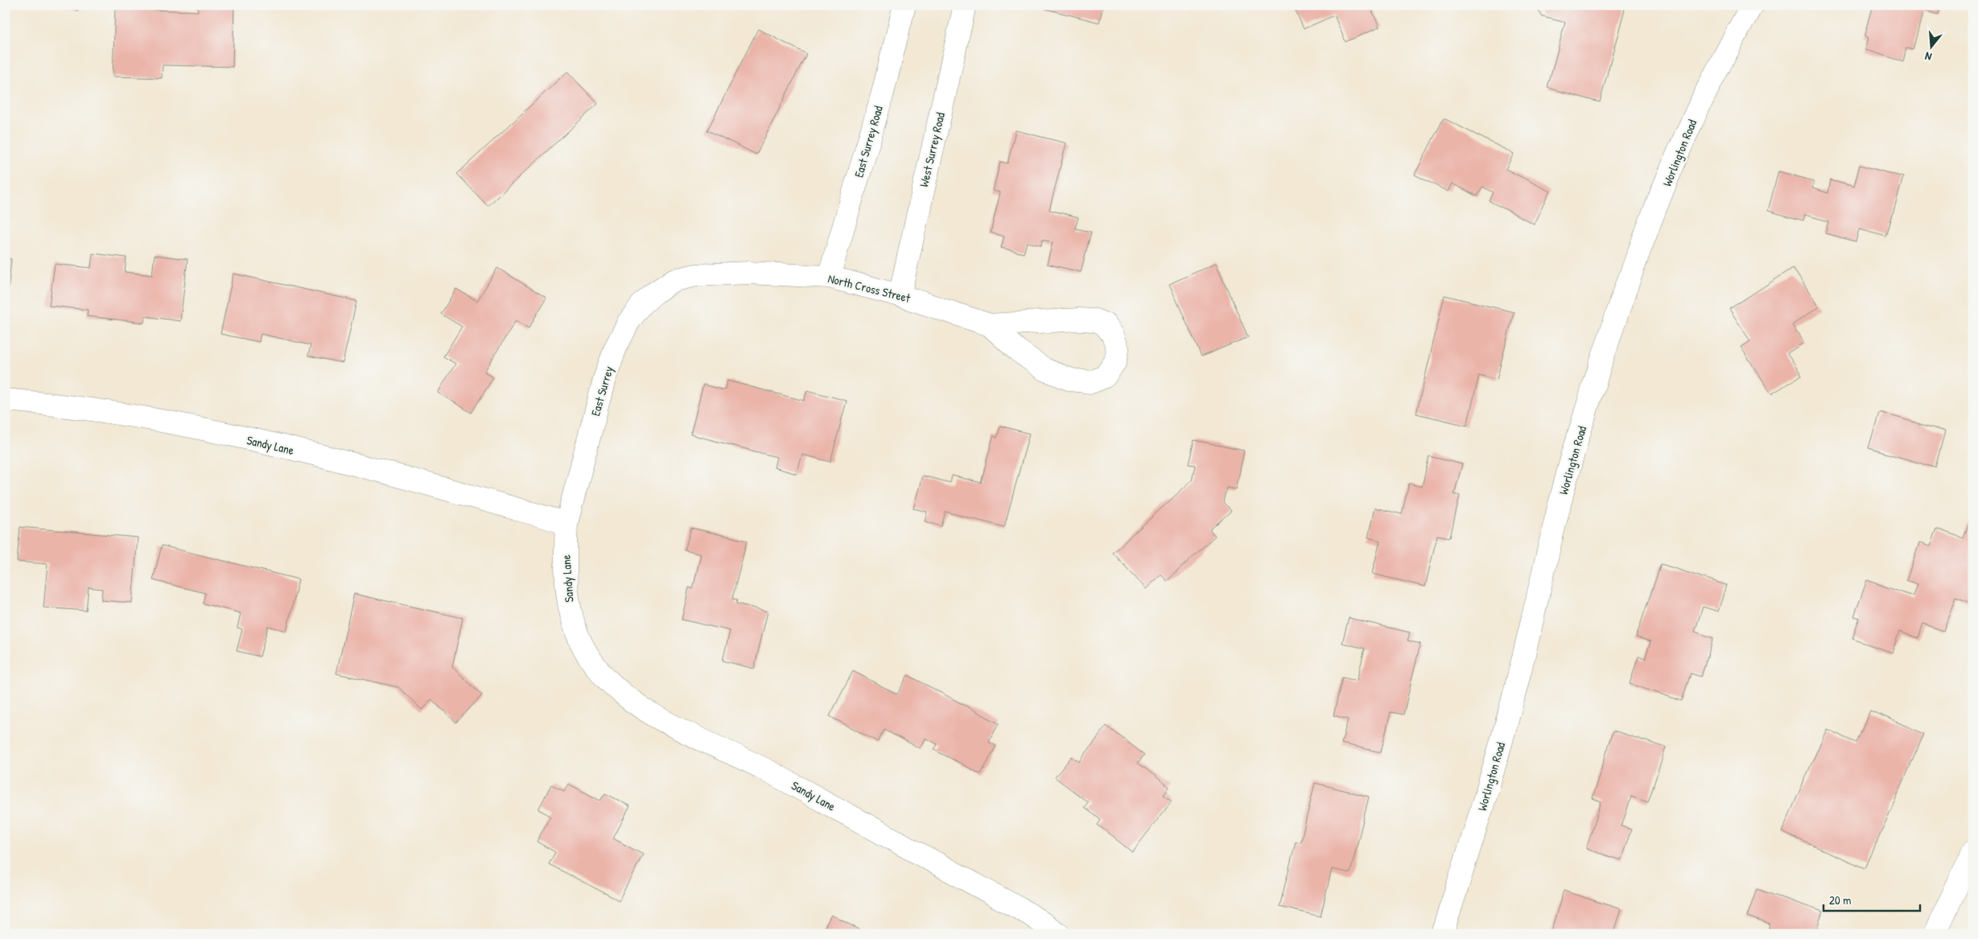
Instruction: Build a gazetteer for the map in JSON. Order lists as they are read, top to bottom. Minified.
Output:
{"streets":{"street":["East Surrey Road","West Surrey Road","Worlington Road","North Cross Street","East Surrey","Sandy Lane"]},"crossings":[["East Surrey Road","North Cross Street"],["West Surrey Road","North Cross Street"],["North Cross Street","East Surrey"],["East Surrey","Sandy Lane"]],"scale_bar":"20 m","north":"bottom"}
